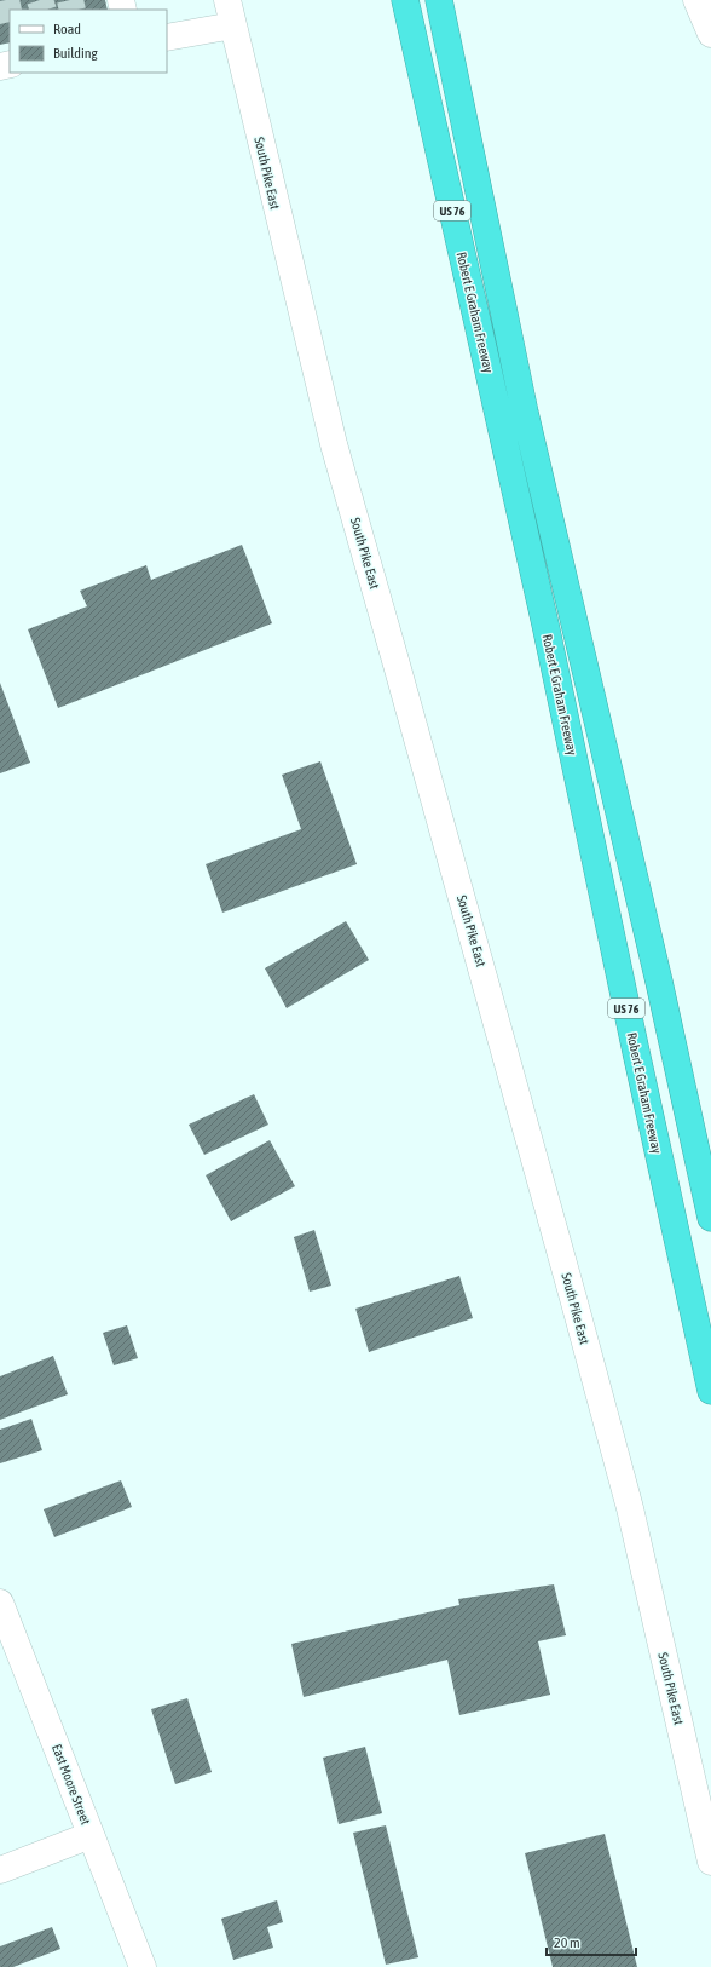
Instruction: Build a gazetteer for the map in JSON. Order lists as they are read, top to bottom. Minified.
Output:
{"streets":{"highway":["US 76","Robert E Graham Freeway"],"street":["South Pike East","East Moore Street"]},"legend":["Road","Building"],"scale_bar":"20 m"}
